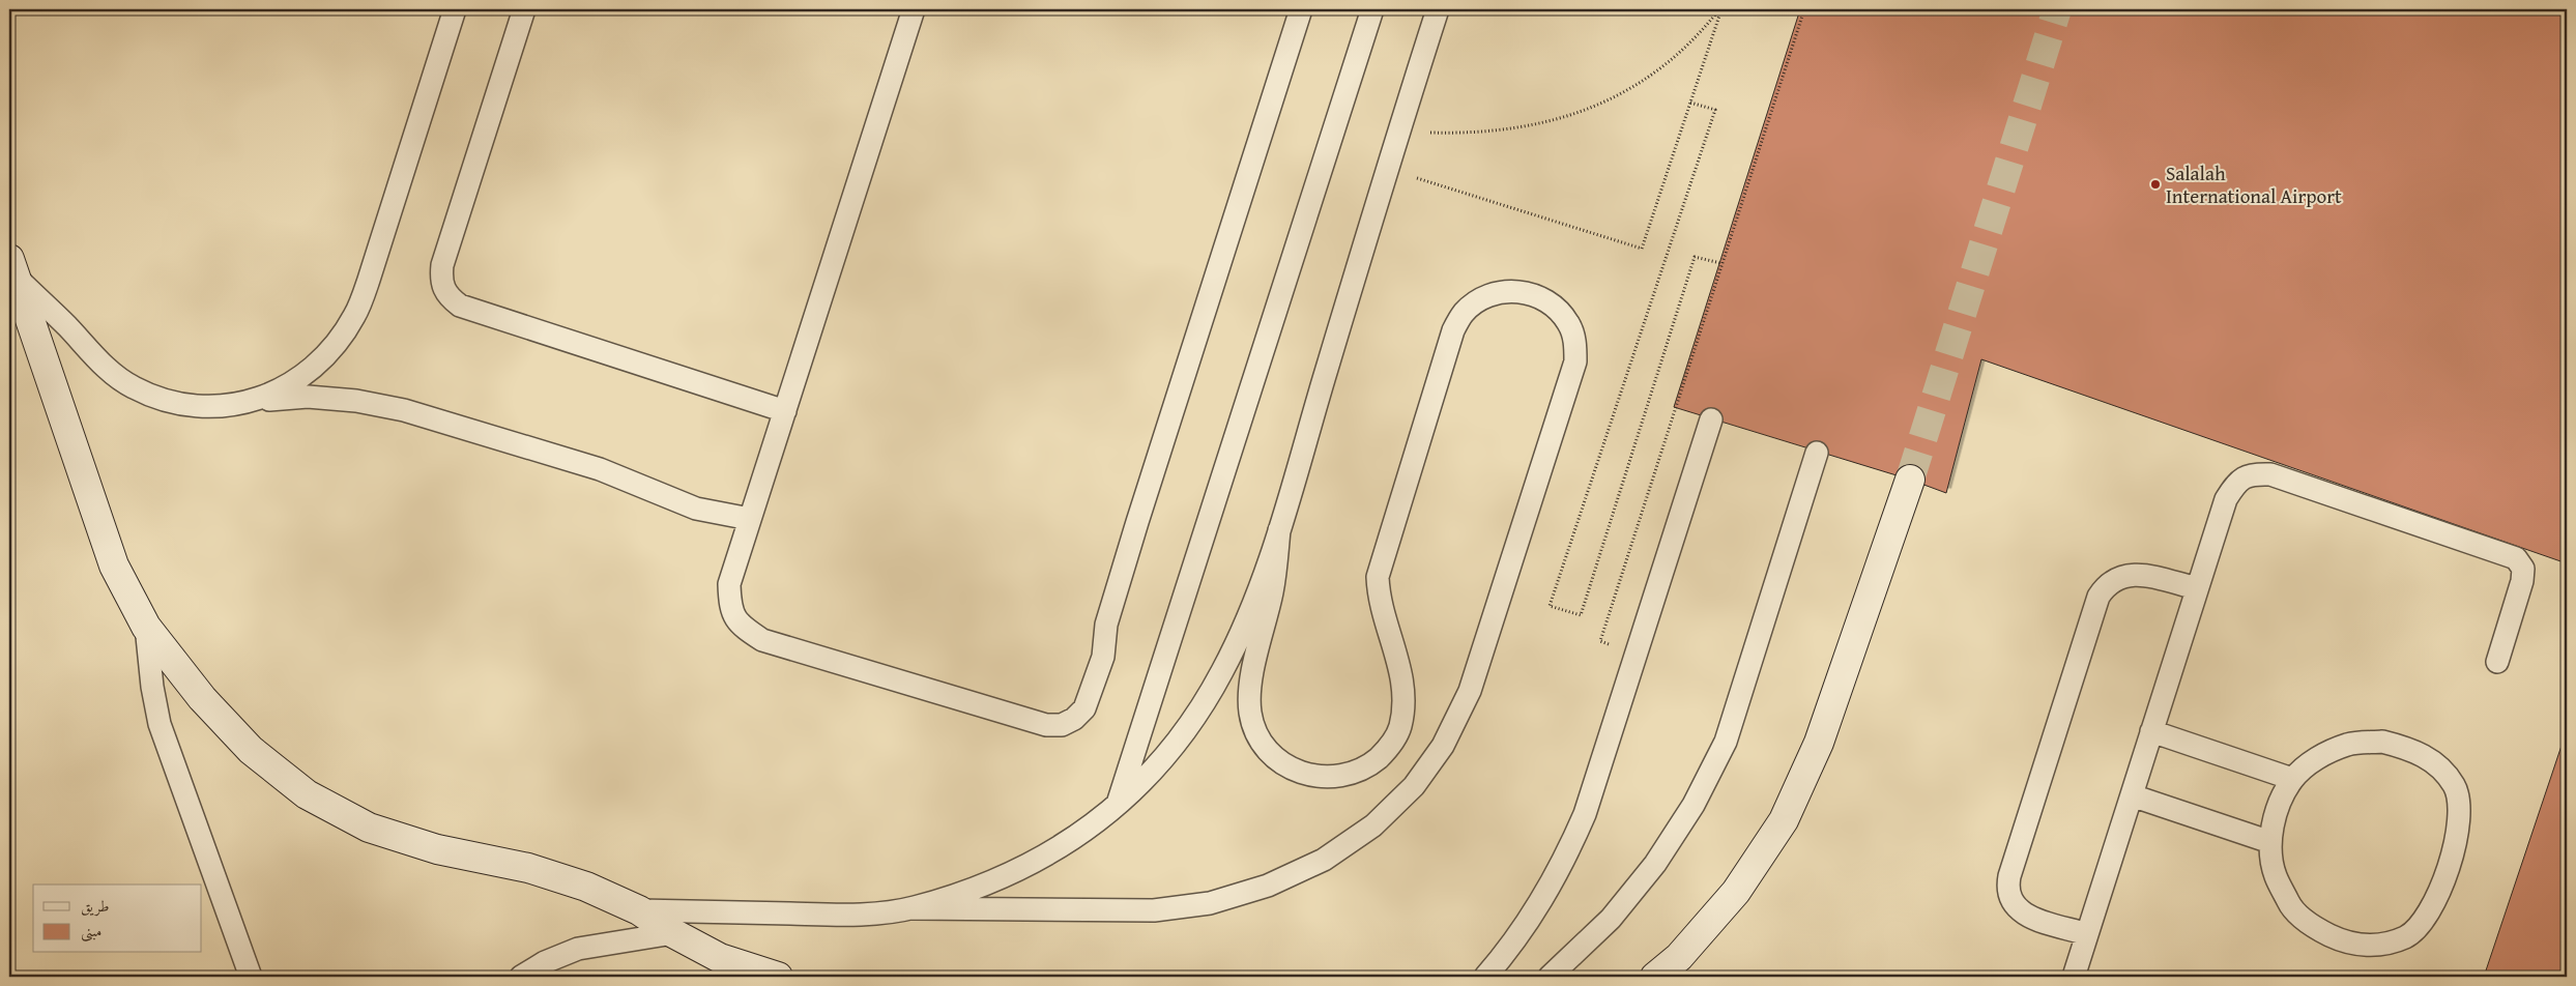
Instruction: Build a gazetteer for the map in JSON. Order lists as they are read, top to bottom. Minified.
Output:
{"places":["Salalah International Airport"],"legend":["طريق","مبنى"]}
